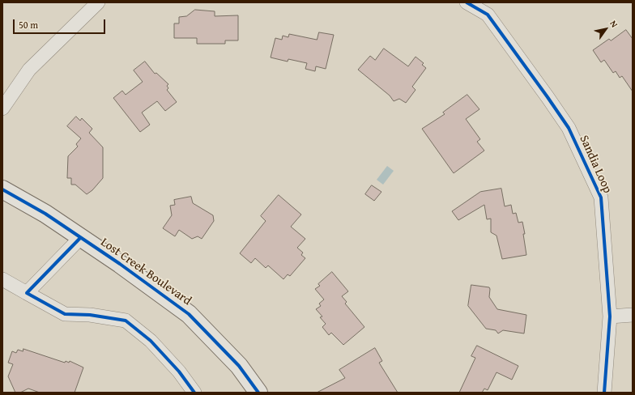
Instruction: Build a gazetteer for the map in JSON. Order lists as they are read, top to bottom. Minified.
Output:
{"streets":{"street":["Sandia Loop","Lost Creek Boulevard"]},"scale_bar":"50 m","north":"top right"}
